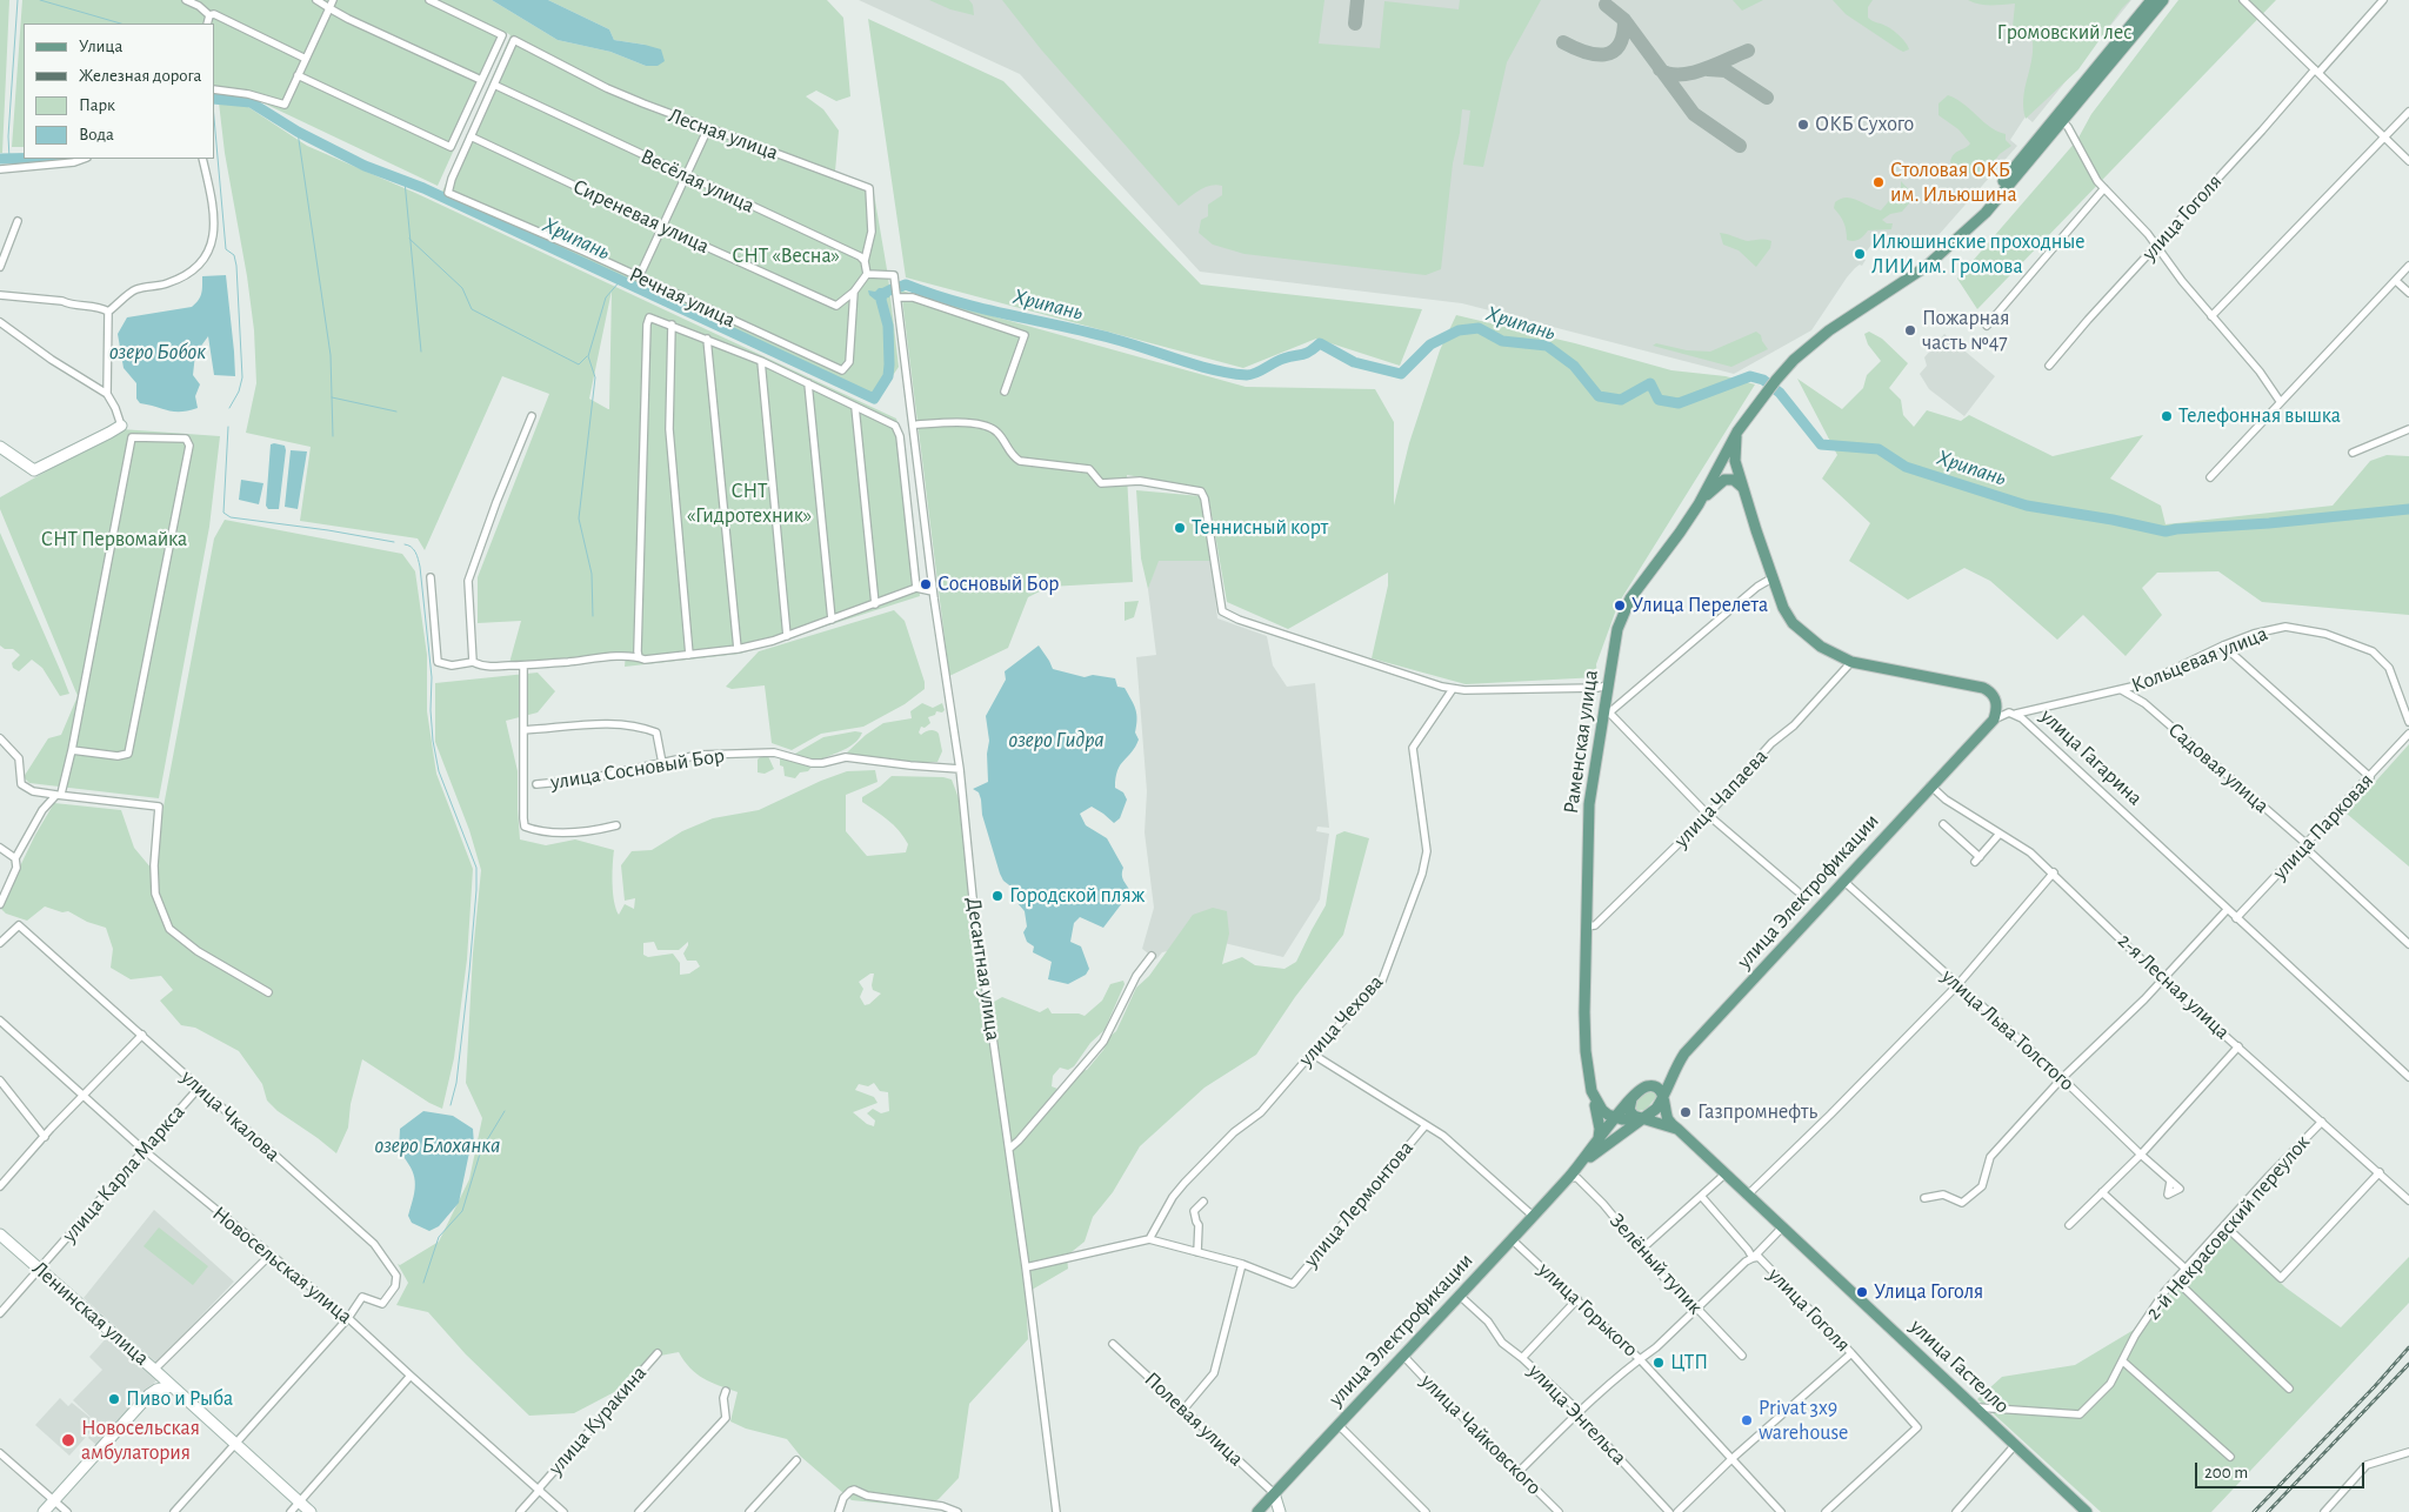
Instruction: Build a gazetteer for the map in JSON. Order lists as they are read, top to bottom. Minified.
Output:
{"streets":{"main road":["Раменская улица","улица Электрофикации","улица Гастелло"],"street":["Лесная улица","Весёлая улица","Сиреневая улица","улица Гоголя","Речная улица","Кольцевая улица","улица Гагарина","Садовая улица","улица Сосновый Бор","улица Чапаева","улица Парковая","Десантная улица","2-я Лесная улица","улица Чехова","улица Льва Толстого","улица Чкалова","улица Карла Маркса","улица Лермонтова","2-й Некрасовский переулок","Зелёный тупик","Новосельская улица","улица Горького","Ленинская улица","улица Энгельса","Полевая улица","улица Куракина","улица Чайковского"]},"crossings":[["Лесная улица","Весёлая улица"],["Сиреневая улица","Речная улица"],["Сиреневая улица","Десантная улица"],["Кольцевая улица","улица Гагарина"],["Кольцевая улица","Садовая улица"],["Раменская улица","улица Чапаева"],["Раменская улица","улица Гастелло"],["улица Гагарина","улица Парковая"],["улица Гагарина","улица Электрофикации"],["Садовая улица","улица Парковая"],["улица Сосновый Бор","Десантная улица"],["улица Электрофикации","2-я Лесная улица"],["улица Электрофикации","улица Льва Толстого"],["улица Электрофикации","Зелёный тупик"],["улица Электрофикации","улица Горького"],["улица Электрофикации","улица Гастелло"],["улица Электрофикации","улица Энгельса"],["улица Электрофикации","Полевая улица"],["улица Электрофикации","улица Чайковского"],["2-я Лесная улица","2-й Некрасовский переулок"],["улица Чкалова","улица Карла Маркса"],["улица Чкалова","Новосельская улица"],["улица Карла Маркса","Новосельская улица"],["улица Карла Маркса","Ленинская улица"],["2-й Некрасовский переулок","улица Гастелло"],["Новосельская улица","улица Куракина"]],"water":["Хрипань","озеро Бобок","озеро Гидра","озеро Блоханка"],"parks":["Громовский лес","СНТ «Весна»","СНТ «Гидротехник»","СНТ Первомайка"],"places":["ОКБ Сухого","Столовая ОКБ им. Ильюшина","Илюшинские проходные ЛИИ им. Громова","Пожарная часть №47","Телефонная вышка","Теннисный корт","Сосновый Бор","Улица Перелета","Городской пляж","Газпромнефть","Улица Гоголя","ЦТП","Пиво и Рыба","Privat 3x9 warehouse","Новосельская амбулатория"],"legend":["Улица","Железная дорога","Парк","Вода"],"scale_bar":"200 m"}
